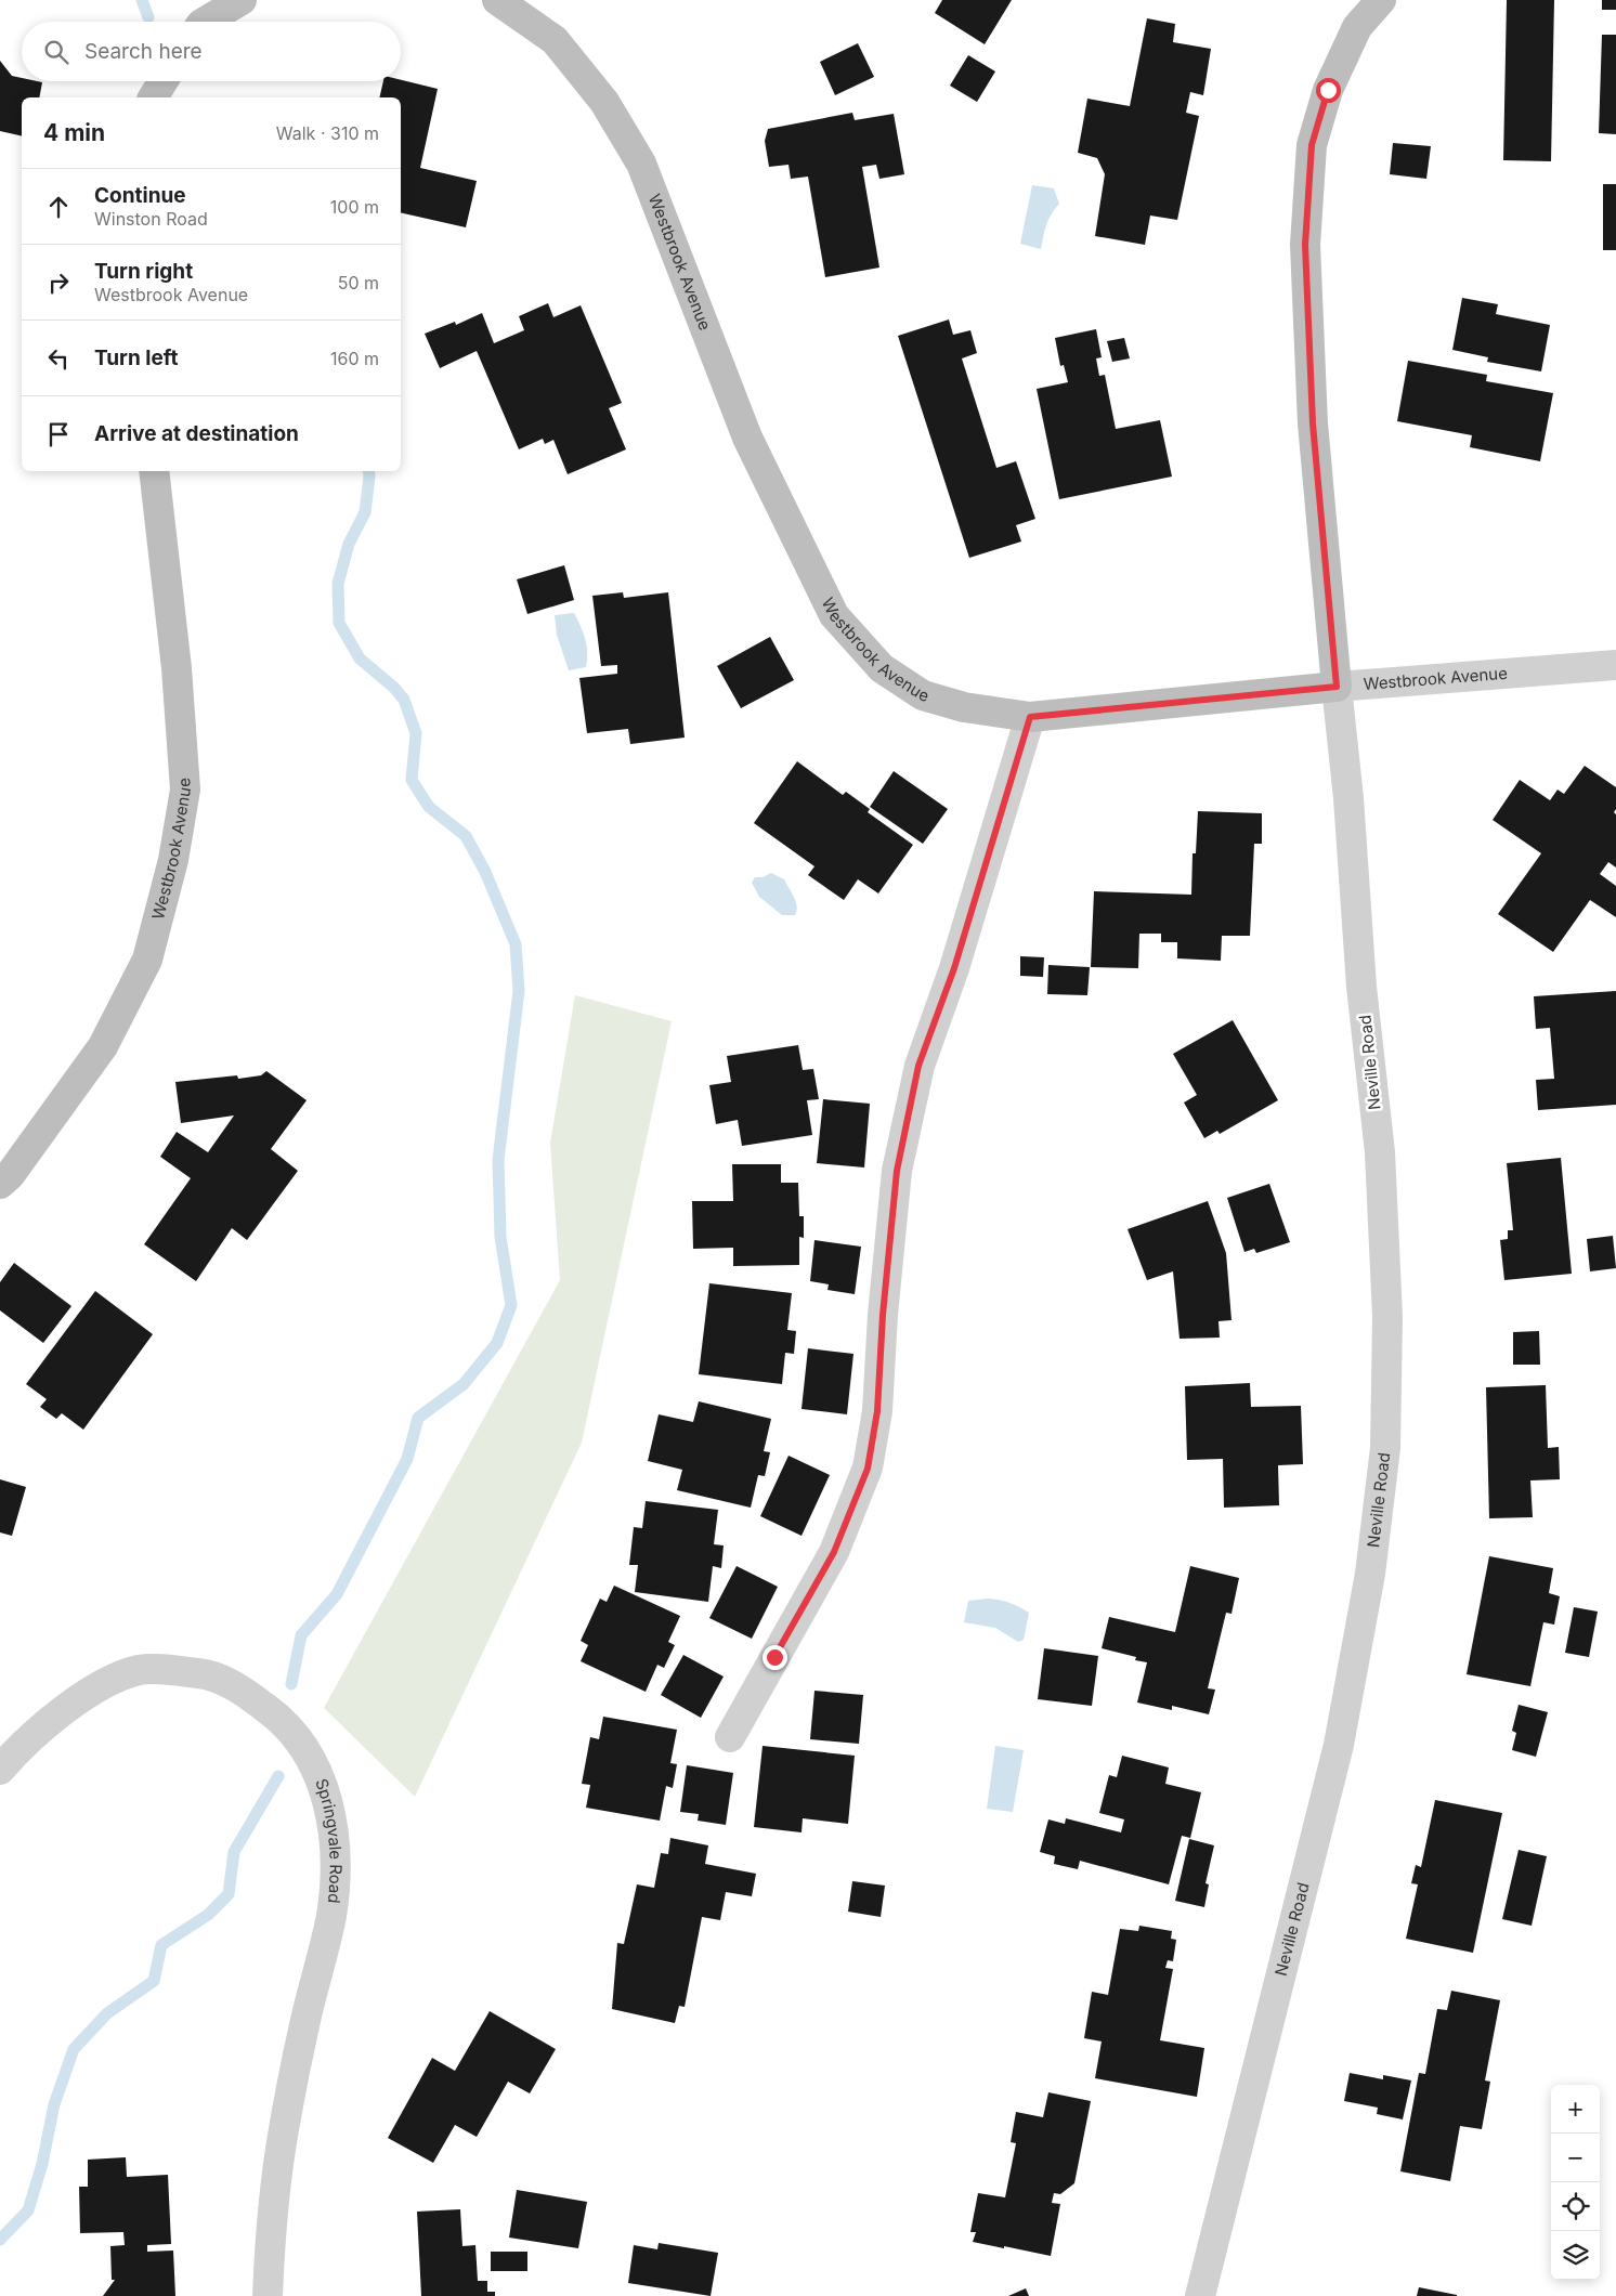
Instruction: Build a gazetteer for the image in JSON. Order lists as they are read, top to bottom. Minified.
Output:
{"streets":{"street":["Westbrook Avenue","Neville Road","Springvale Road"]},"crossings":[["Westbrook Avenue","Neville Road"]],"page":{"search":"Search here","heading":["4 min","Walk · 310 m"],"list":[["Continue","Winston Road","100 m"],["Turn right","Westbrook Avenue","50 m"],["Turn left","160 m"],"Arrive at destination"],"map_buttons":["+","−"]}}
